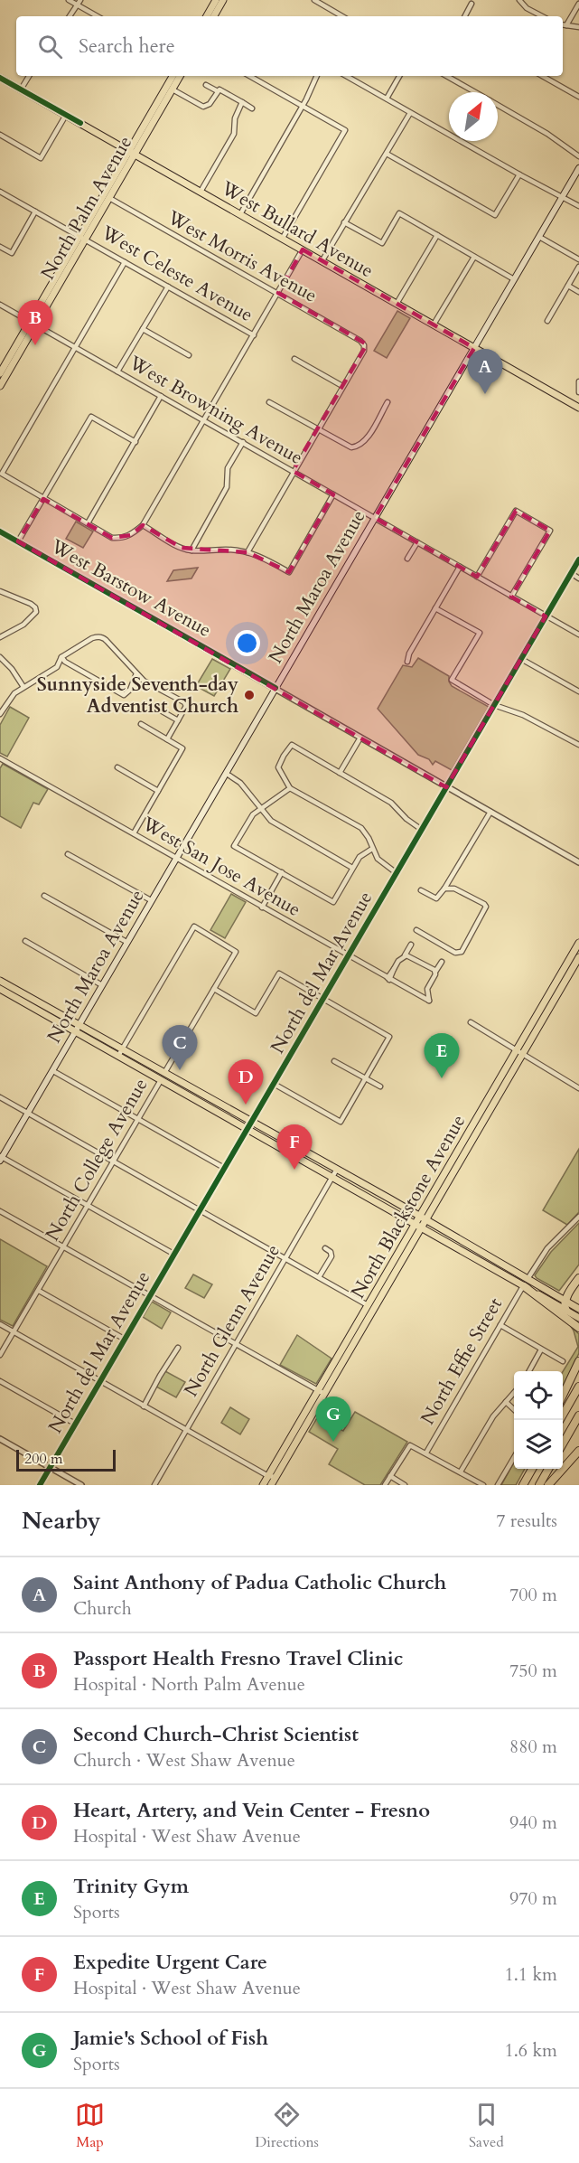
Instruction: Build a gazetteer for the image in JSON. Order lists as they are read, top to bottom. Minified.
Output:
{"streets":{"main road":["North Palm Avenue","West Bullard Avenue","North Maroa Avenue","North Blackstone Avenue"],"street":["West Morris Avenue","West Celeste Avenue","West Browning Avenue","West Barstow Avenue","West San Jose Avenue","North del Mar Avenue","North College Avenue","North Glenn Avenue","North Effie Street"]},"crossings":[["North Palm Avenue","West Bullard Avenue"],["North Palm Avenue","West Morris Avenue"],["North Palm Avenue","West Celeste Avenue"],["North Palm Avenue","West Browning Avenue"],["West Bullard Avenue","North Maroa Avenue"],["West Browning Avenue","North Maroa Avenue"],["West Browning Avenue","North del Mar Avenue"],["North Maroa Avenue","West Barstow Avenue"],["North Maroa Avenue","West San Jose Avenue"],["West Barstow Avenue","North del Mar Avenue"],["West San Jose Avenue","North del Mar Avenue"]],"places":["Sunnyside Seventh-day Adventist Church"],"scale_bar":"200 m","north":"top right","page":{"search":"Search here","pins":["B","A","C","E","D","F","G"],"scale":"200 m","heading":["Nearby","7 results"],"list":[{"mark":"A","name":"Saint Anthony of Padua Catholic Church","note":"Church","value":"700 m"},{"mark":"B","name":"Passport Health Fresno Travel Clinic","note":"Hospital · North Palm Avenue","value":"750 m"},{"mark":"C","name":"Second Church-Christ Scientist","note":"Church · West Shaw Avenue","value":"880 m"},{"mark":"D","name":"Heart, Artery, and Vein Center - Fresno","note":"Hospital · West Shaw Avenue","value":"940 m"},{"mark":"E","name":"Trinity Gym","note":"Sports","value":"970 m"},{"mark":"F","name":"Expedite Urgent Care","note":"Hospital · West Shaw Avenue","value":"1.1 km"},{"mark":"G","name":"Jamie's School of Fish","note":"Sports","value":"1.6 km"}],"nav":["Map","Directions","Saved"]}}
